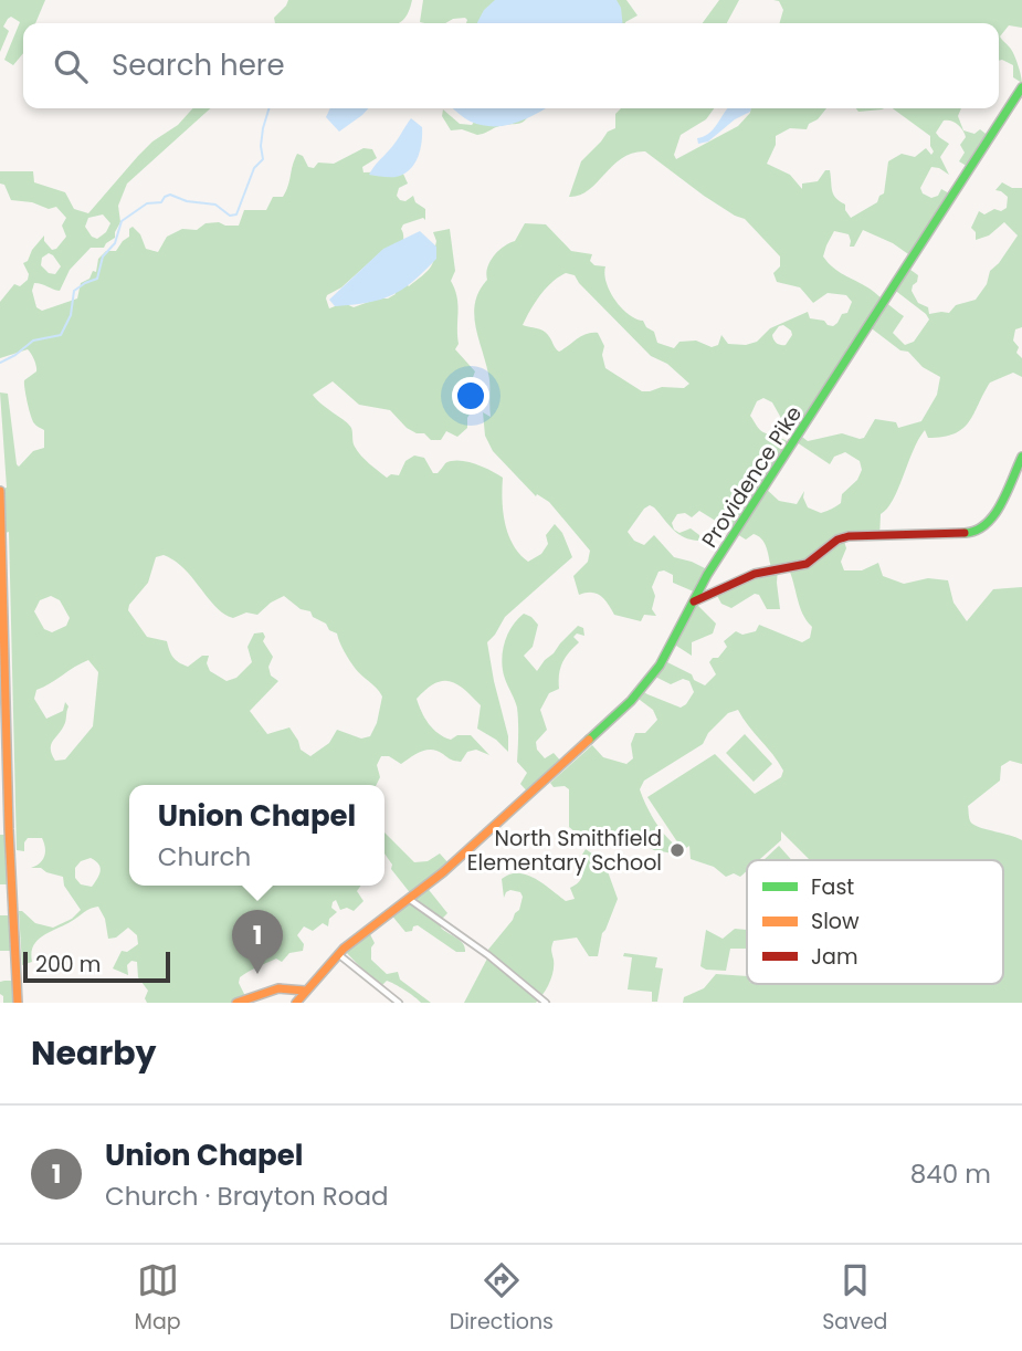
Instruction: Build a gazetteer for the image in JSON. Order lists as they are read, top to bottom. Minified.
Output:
{"streets":{"main road":["Providence Pike"]},"places":["North Smithfield Elementary School"],"legend":["Fast","Slow","Jam"],"scale_bar":"200 m","page":{"search":"Search here","popup":["Union Chapel","Church"],"pins":"1","scale":"200 m","heading":"Nearby","list":[{"mark":"1","name":"Union Chapel","note":"Church · Brayton Road","value":"840 m"}],"nav":["Map","Directions","Saved"]}}
